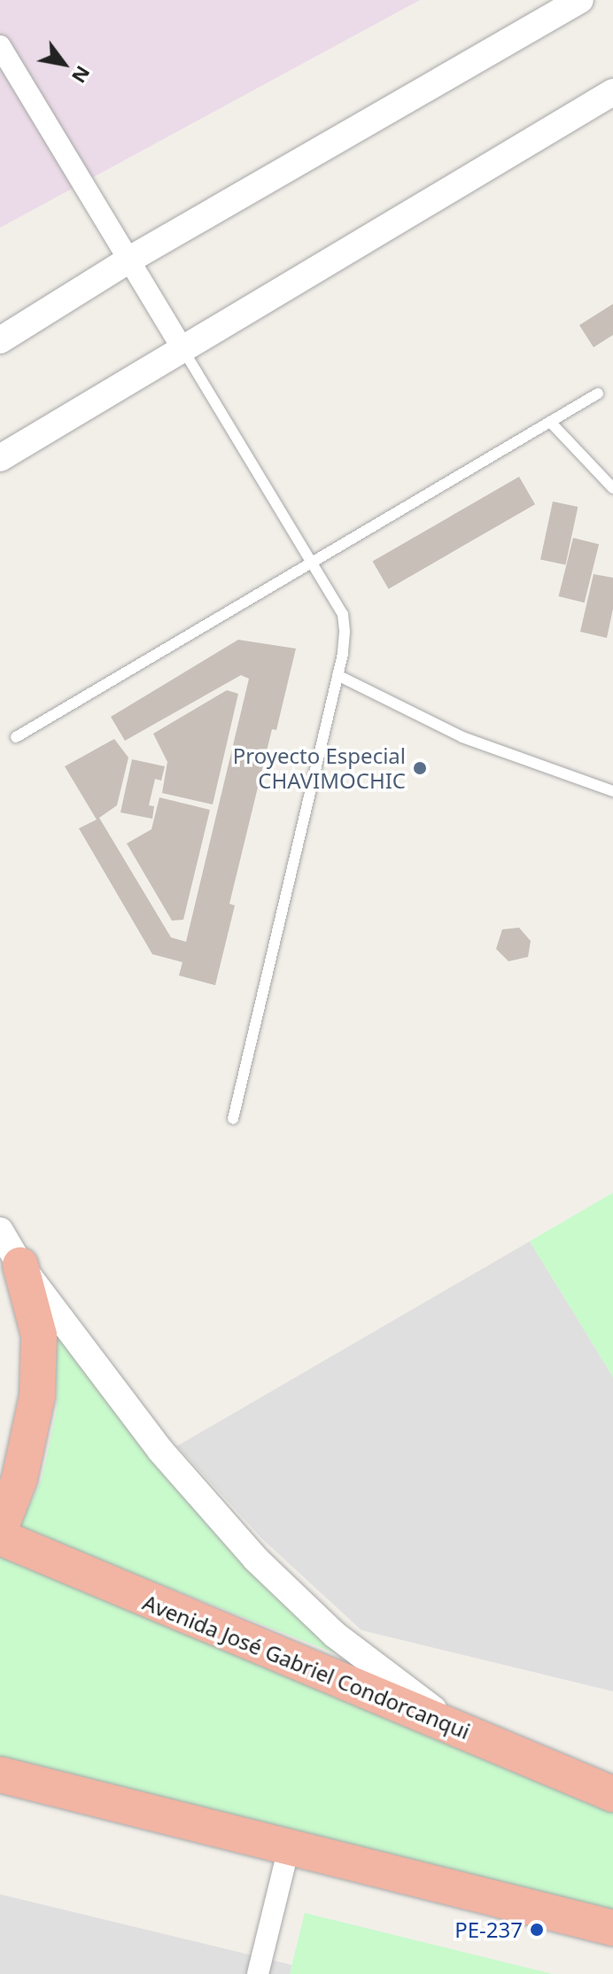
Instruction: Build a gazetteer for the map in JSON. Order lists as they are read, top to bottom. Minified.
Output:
{"streets":{"highway":["Avenida José Gabriel Condorcanqui"]},"places":["Proyecto Especial CHAVIMOCHIC","PE-237"],"north":"bottom right"}
